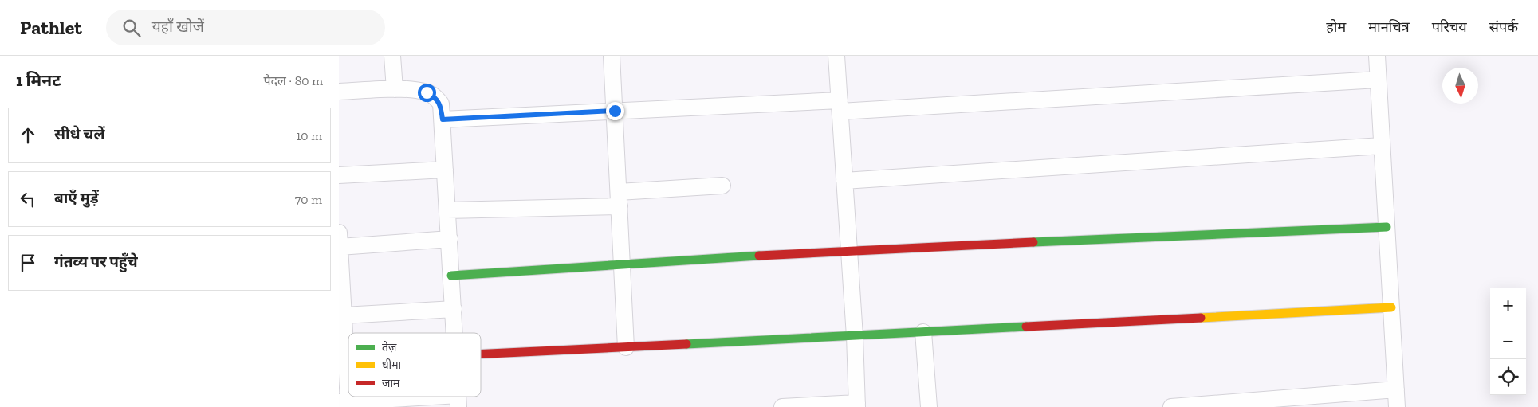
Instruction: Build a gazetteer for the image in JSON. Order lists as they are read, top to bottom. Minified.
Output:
{"legend":["तेज़","धीमा","जाम"],"north":"bottom","page":{"header":"Pathlet","search":"यहाँ खोजें","nav":["होम","मानचित्र","परिचय","संपर्क"],"heading":["1 मिनट","पैदल · 80 m"],"list":[["सीधे चलें","10 m"],["बाएँ मुड़ें","70 m"],"गंतव्य पर पहुँचे"],"map_buttons":["+","−"]}}
